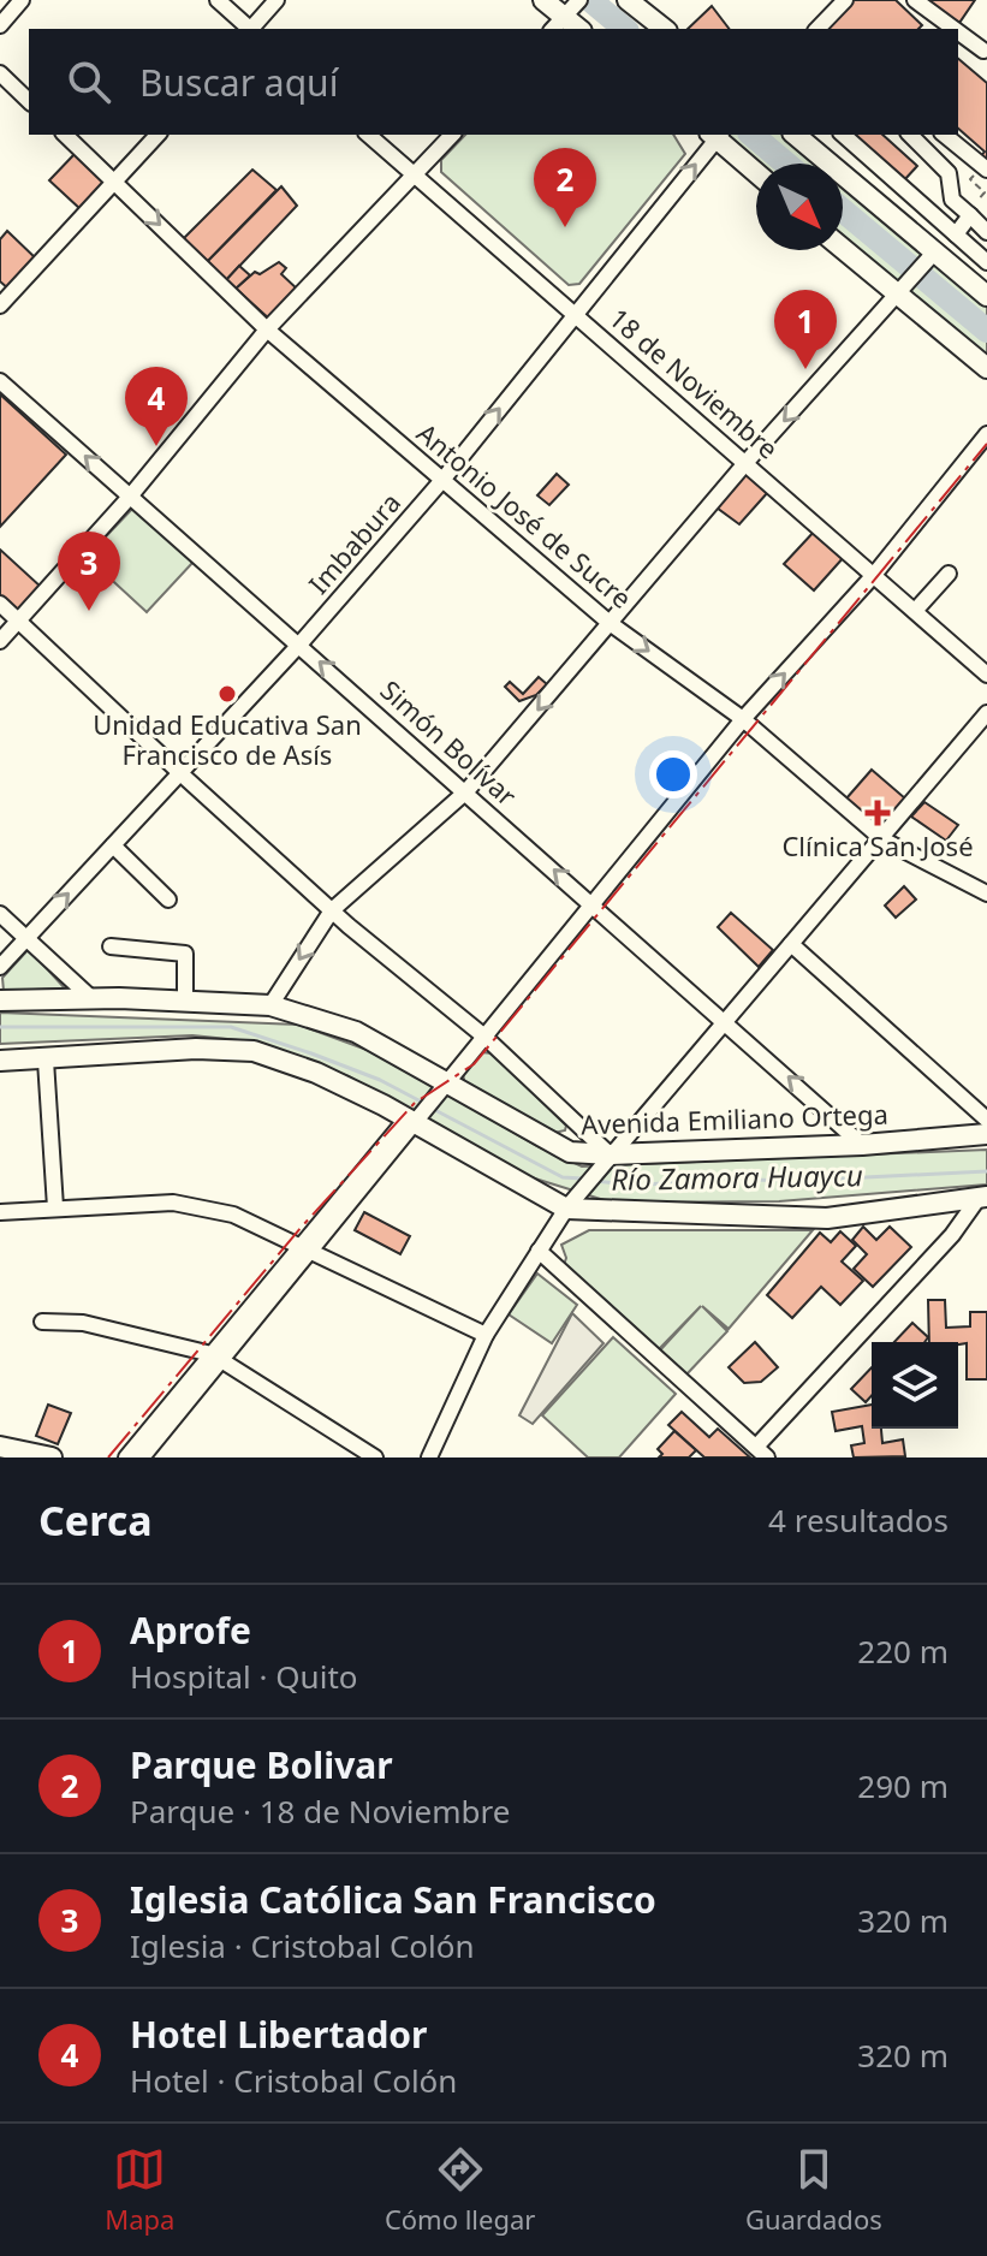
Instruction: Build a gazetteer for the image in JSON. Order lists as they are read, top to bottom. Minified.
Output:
{"streets":{"main road":["Avenida Emiliano Ortega"],"street":["18 de Noviembre","Antonio José de Sucre","Imbabura","Simón Bolívar"]},"crossings":[["18 de Noviembre","Imbabura"],["Antonio José de Sucre","Imbabura"],["Imbabura","Simón Bolívar"],["Simón Bolívar","Avenida Emiliano Ortega"]],"one_way":["Imbabura","Simón Bolívar"],"water":["Río Zamora Huaycu"],"places":{"other":["Unidad Educativa San Francisco de Asís"],"health":["Clínica San José"]},"north":"bottom right","page":{"search":"Buscar aquí","pins":["2","1","4","3"],"heading":["Cerca","4 resultados"],"list":[{"mark":"1","name":"Aprofe","note":"Hospital · Quito","value":"220 m"},{"mark":"2","name":"Parque Bolivar","note":"Parque · 18 de Noviembre","value":"290 m"},{"mark":"3","name":"Iglesia Católica San Francisco","note":"Iglesia · Cristobal Colón","value":"320 m"},{"mark":"4","name":"Hotel Libertador","note":"Hotel · Cristobal Colón","value":"320 m"}],"nav":["Mapa","Cómo llegar","Guardados"]}}
